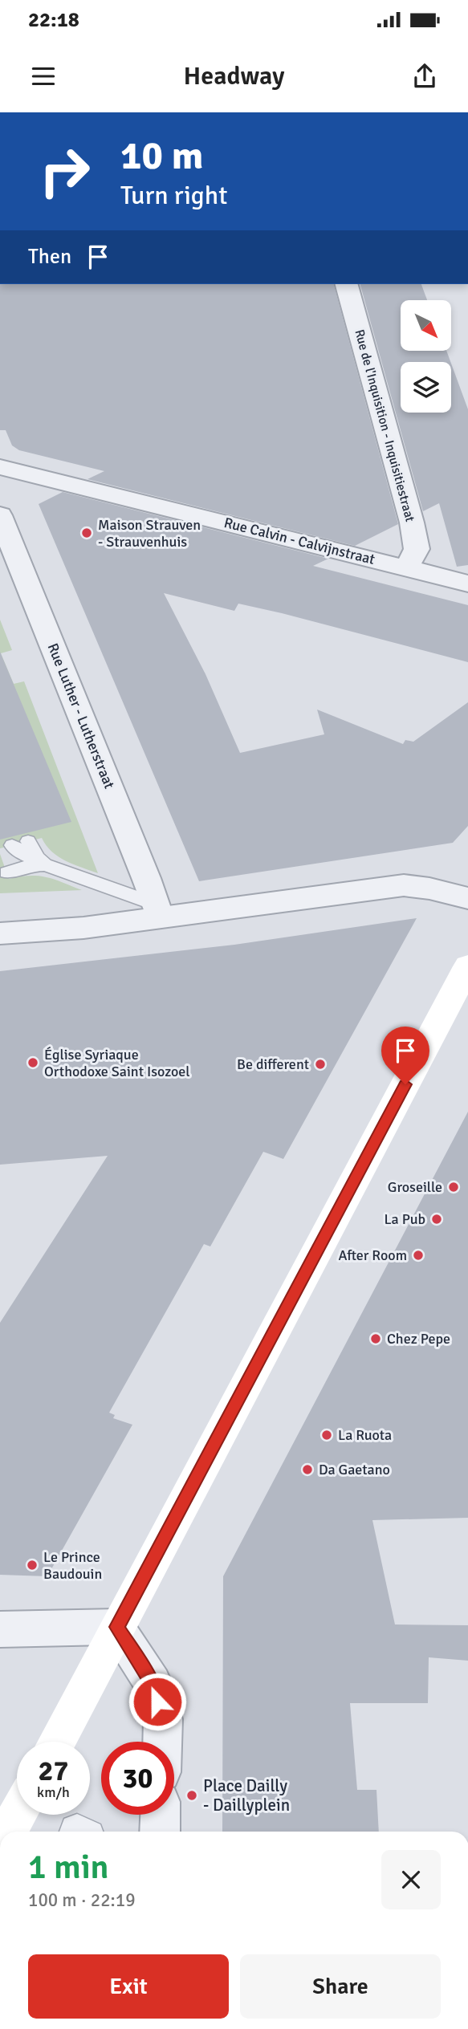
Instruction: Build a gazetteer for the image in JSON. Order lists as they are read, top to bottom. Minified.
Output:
{"streets":{"street":["Rue de l'Inquisition - Inquisitiestraat","Rue Calvin - Calvijnstraat","Rue Luther - Lutherstraat"]},"crossings":[["Rue de l'Inquisition - Inquisitiestraat","Rue Calvin - Calvijnstraat"]],"places":["Maison Strauven - Strauvenhuis","Église Syriaque Orthodoxe Saint Isozoel","Be different","Groseille","La Pub","After Room","Chez Pepe","La Ruota","Da Gaetano","Le Prince Baudouin","Place Dailly - Daillyplein"],"north":"bottom right","page":{"status":"22:18","header":"Headway","turn":["10 m","Turn right"],"then":"Then","speed":"27 km/h","limit":"30","heading":["1 min","100 m · 22:19"],"buttons":["Exit","Share"]}}
